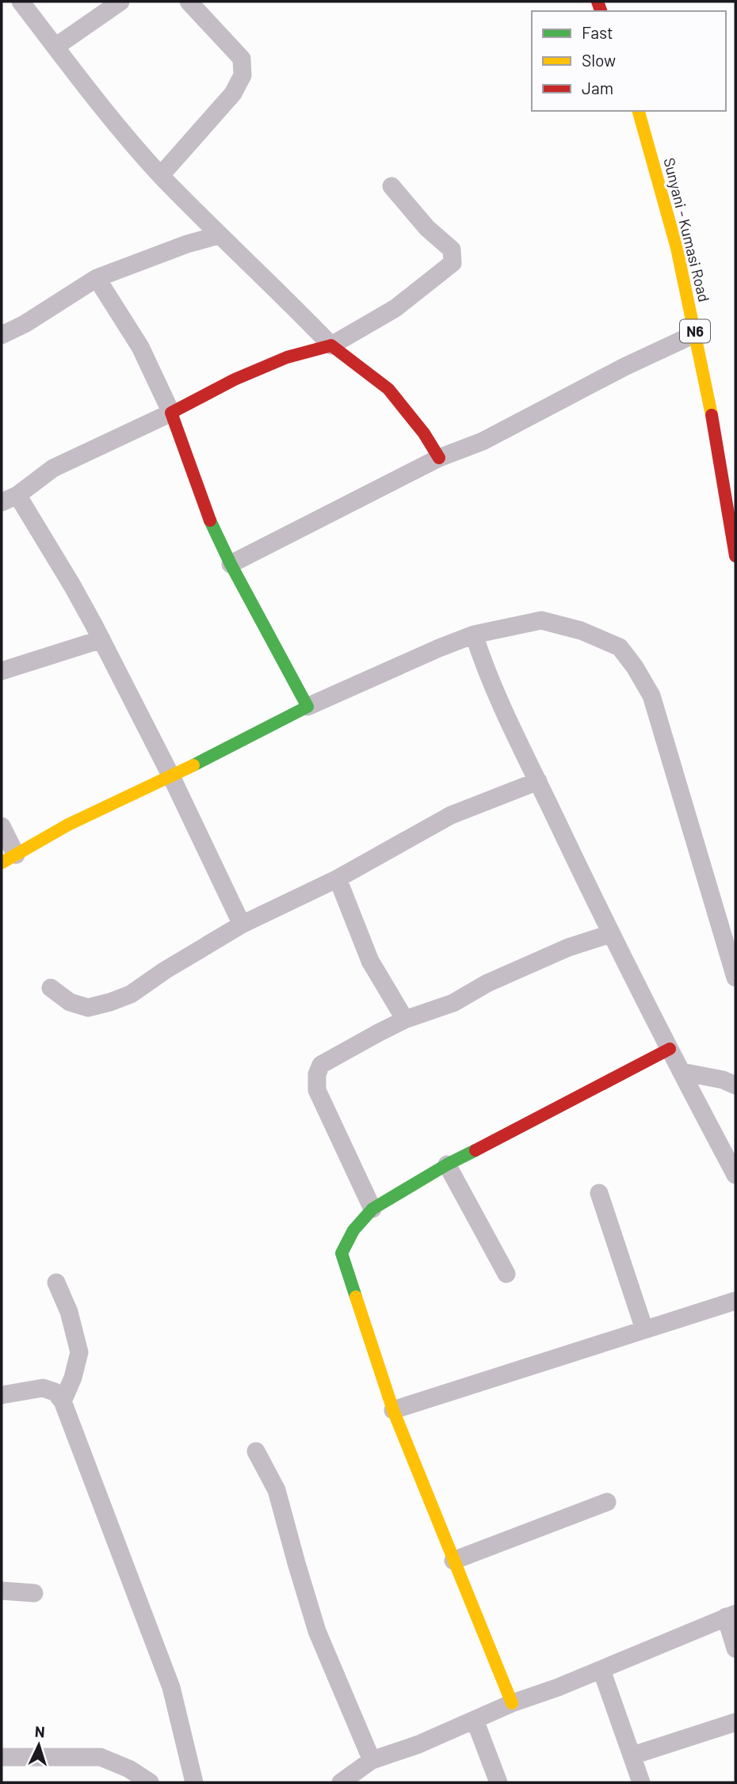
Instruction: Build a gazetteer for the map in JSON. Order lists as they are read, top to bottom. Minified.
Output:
{"streets":{"street":["Sunyani - Kumasi Road","N6"]},"legend":["Fast","Slow","Jam"],"north":"top"}
